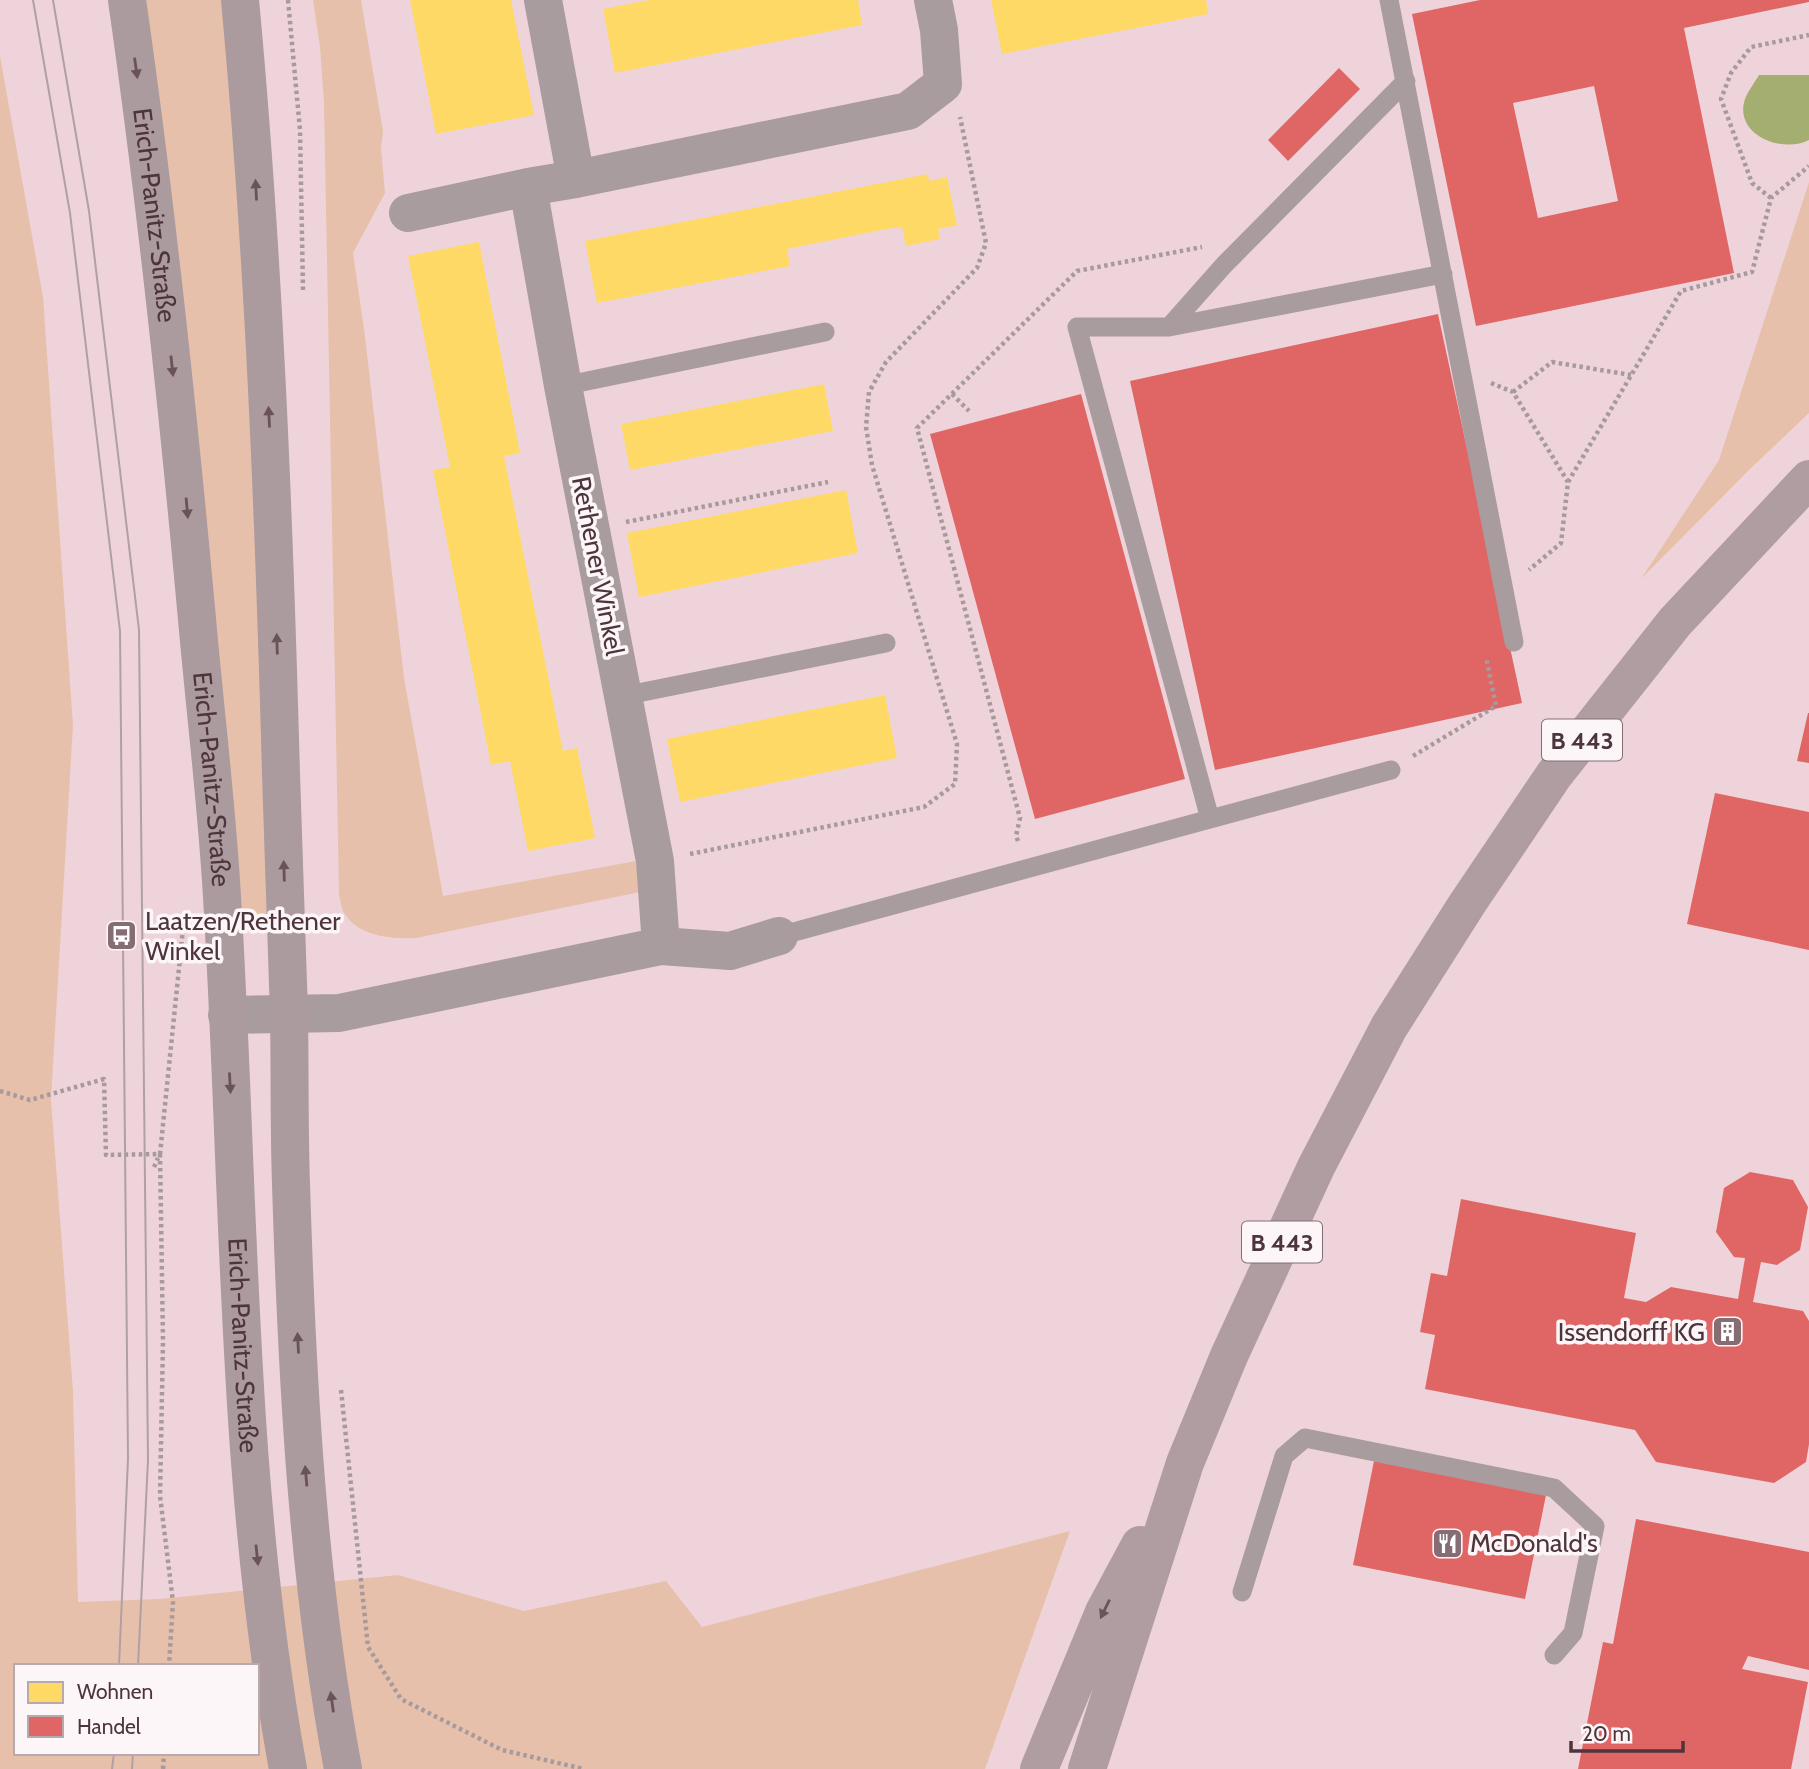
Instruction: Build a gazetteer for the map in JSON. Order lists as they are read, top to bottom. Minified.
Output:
{"streets":{"main road":["Erich-Panitz-Straße","B 443"],"street":["Rethener Winkel"]},"places":{"bus stop":["Laatzen/Rethener Winkel"],"building":["Issendorff KG"],"restaurant":["McDonald's"]},"legend":["Wohnen","Handel"],"scale_bar":"20 m"}
